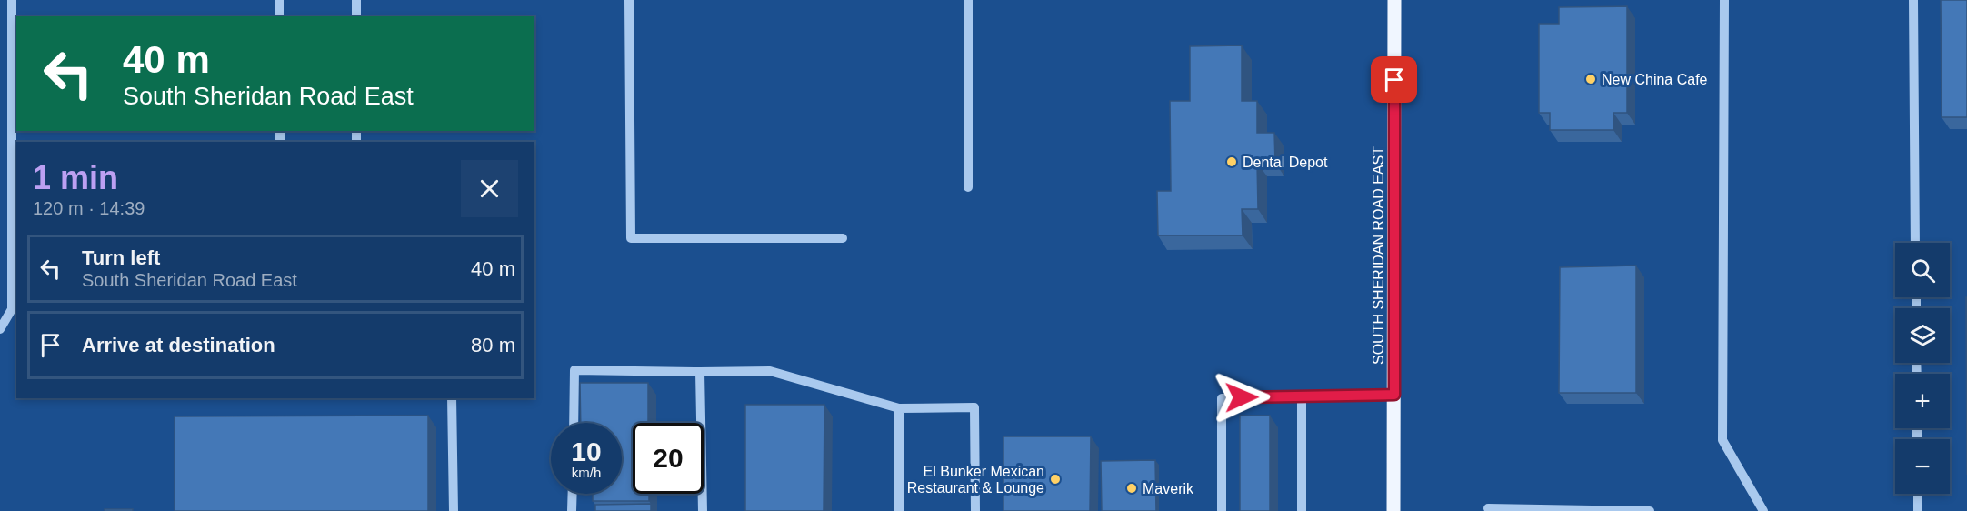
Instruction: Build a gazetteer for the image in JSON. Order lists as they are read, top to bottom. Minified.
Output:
{"streets":{"main road":["SOUTH SHERIDAN ROAD EAST"]},"places":["New China Cafe","Dental Depot","El Bunker Mexican Restaurant & Lounge","Maverik"],"page":{"turn":["40 m","South Sheridan Road East"],"heading":["1 min","120 m · 14:39"],"list":[{"name":"Turn left","note":"South Sheridan Road East","value":"40 m"},{"name":"Arrive at destination","value":"80 m"}],"map_buttons":["+","−"],"speed":"10 km/h","limit":"20"}}
